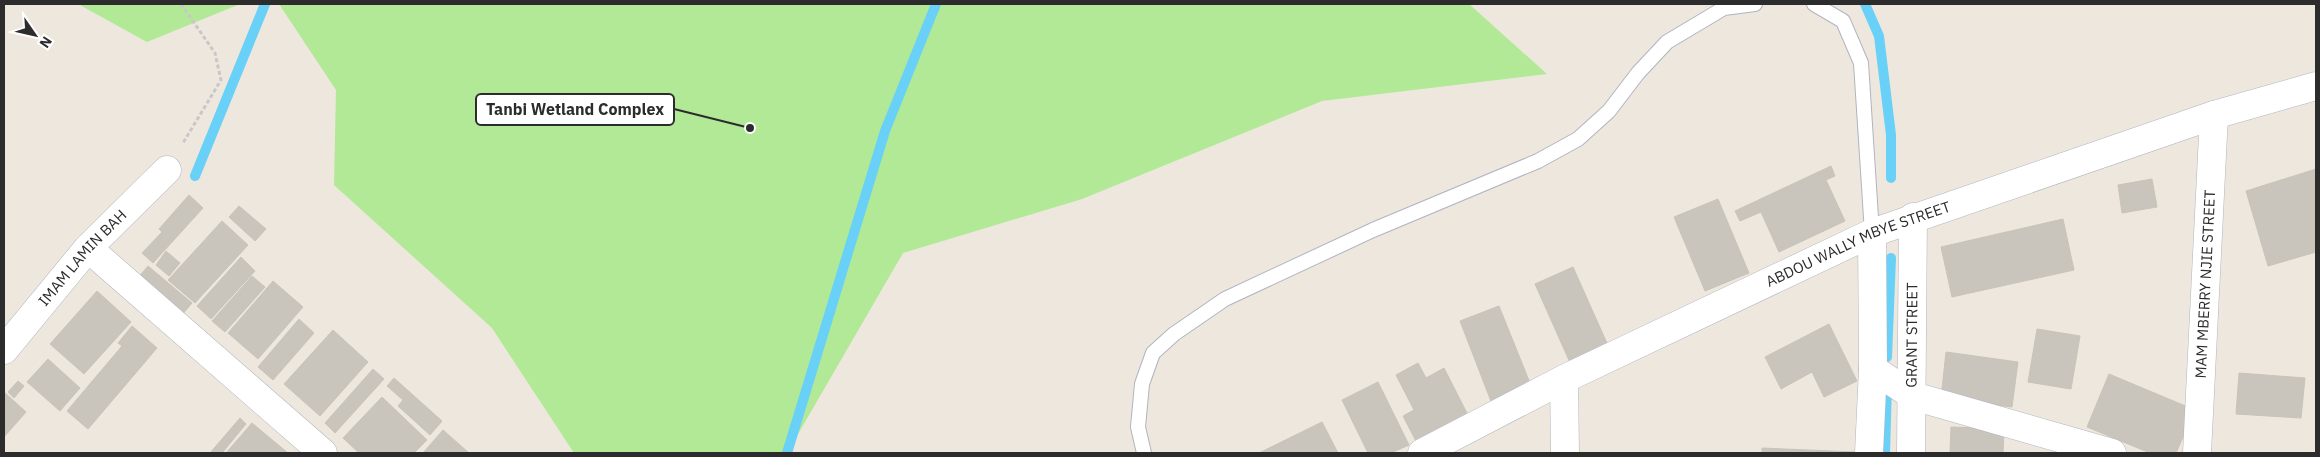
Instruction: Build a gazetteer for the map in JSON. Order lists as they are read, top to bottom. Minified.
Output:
{"streets":{"street":["ABDOU WALLY MBYE STREET","IMAM LAMIN BAH","MAM MBERRY NJIE STREET","GRANT STREET"]},"crossings":[["ABDOU WALLY MBYE STREET","MAM MBERRY NJIE STREET"],["ABDOU WALLY MBYE STREET","GRANT STREET"]],"places":["Tanbi Wetland Complex"],"north":"bottom right"}
